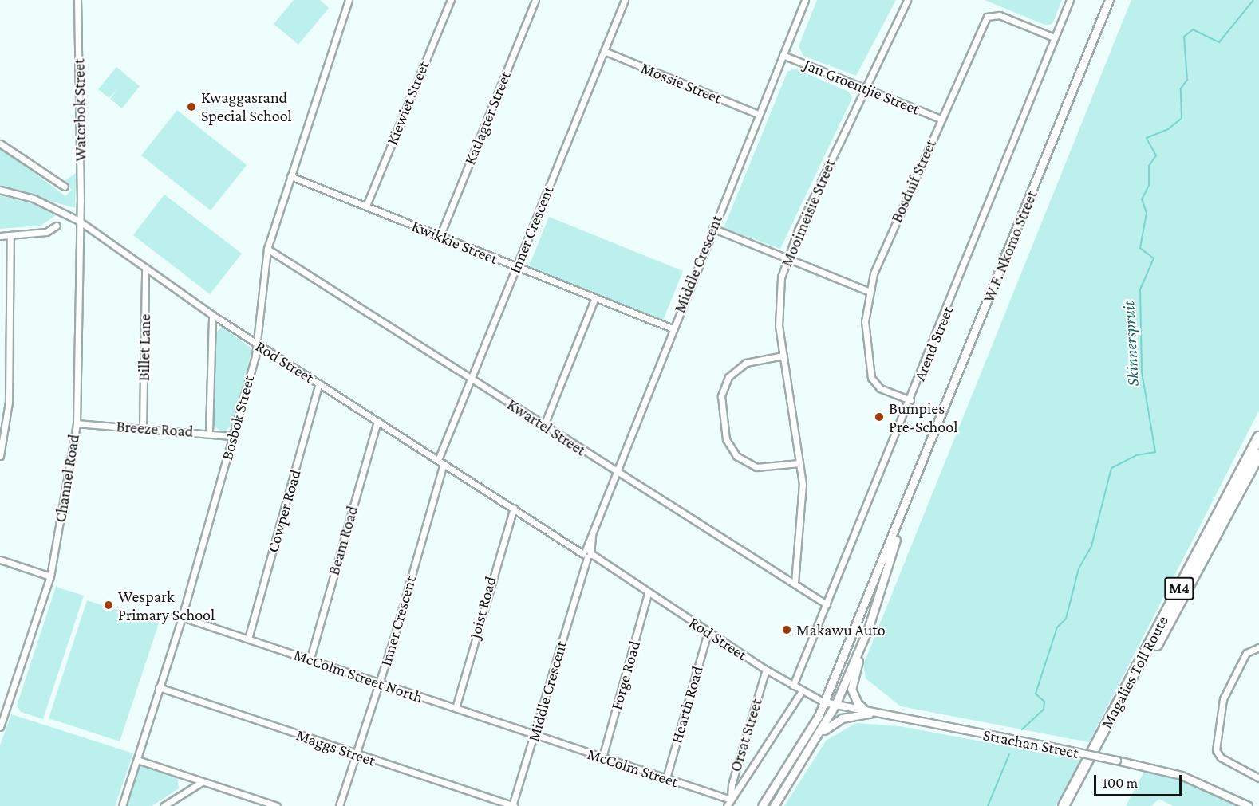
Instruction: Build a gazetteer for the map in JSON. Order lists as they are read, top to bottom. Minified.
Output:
{"streets":{"highway":["M4","Magalies Toll Route"],"main road":["W.F. Nkomo Street"],"street":["Mossie Street","Jan Groentjie Street","Kiewiet Street","Waterbok Street","Katlagter Street","Bosduif Street","Mooimeisie Street","Inner Crescent","Kwikkie Street","Middle Crescent","Arend Street","Billet Lane","Rod Street","Bosbok Street","Kwartel Street","Breeze Road","Channel Road","Cowper Road","Beam Road","Joist Road","Forge Road","McColm Street North","Hearth Road","Orsat Street","Strachan Street","Maggs Street","McColm Street"]},"crossings":[["Mossie Street","Inner Crescent"],["Mossie Street","Middle Crescent"],["Jan Groentjie Street","Bosduif Street"],["Jan Groentjie Street","Mooimeisie Street"],["Jan Groentjie Street","Middle Crescent"],["Kiewiet Street","Kwikkie Street"],["Waterbok Street","Rod Street"],["Waterbok Street","Channel Road"],["Katlagter Street","Kwikkie Street"],["Bosduif Street","Arend Street"],["Mooimeisie Street","Kwartel Street"],["Inner Crescent","Kwikkie Street"],["Inner Crescent","Rod Street"],["Inner Crescent","Kwartel Street"],["Inner Crescent","McColm Street North"],["Inner Crescent","Maggs Street"],["Kwikkie Street","Middle Crescent"],["Kwikkie Street","Bosbok Street"],["W.F. Nkomo Street","Rod Street"],["W.F. Nkomo Street","Strachan Street"],["Middle Crescent","Rod Street"],["Middle Crescent","Kwartel Street"],["Middle Crescent","McColm Street North"],["Middle Crescent","Maggs Street"],["Middle Crescent","McColm Street"],["Arend Street","Rod Street"],["Arend Street","Kwartel Street"],["Billet Lane","Rod Street"],["Billet Lane","Breeze Road"],["Rod Street","Bosbok Street"],["Rod Street","Channel Road"],["Rod Street","Cowper Road"],["Rod Street","Beam Road"],["Rod Street","Joist Road"],["Rod Street","Forge Road"],["Rod Street","Hearth Road"],["Rod Street","Orsat Street"],["Rod Street","Strachan Street"],["Bosbok Street","Kwartel Street"],["Bosbok Street","Breeze Road"],["Bosbok Street","McColm Street North"],["Bosbok Street","Maggs Street"],["Breeze Road","Channel Road"],["Cowper Road","McColm Street North"],["Beam Road","McColm Street North"],["Joist Road","McColm Street North"],["Forge Road","McColm Street"],["McColm Street North","McColm Street"],["Hearth Road","McColm Street"],["Orsat Street","McColm Street"]],"water":["Skinnerspruit"],"places":["Kwaggasrand Special School","Bumpies Pre-School","Wespark Primary School","Makawu Auto"],"scale_bar":"100 m"}
